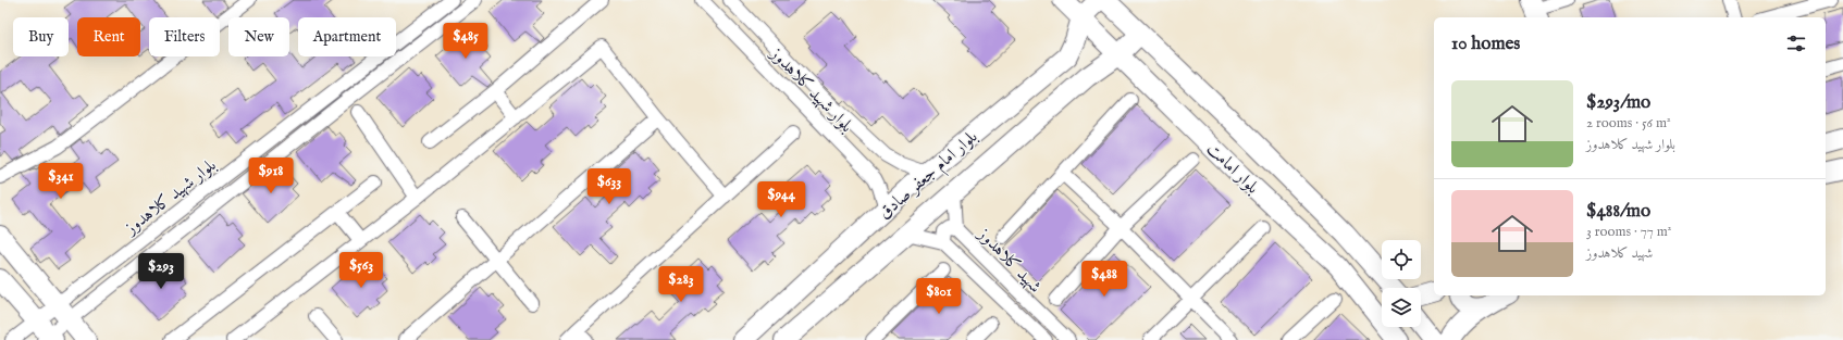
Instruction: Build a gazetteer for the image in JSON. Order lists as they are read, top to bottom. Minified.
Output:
{"streets":{"street":["بلوار شهید کلاهدوز","بلوار امامت","بلوار امام جعفر صادق","شهید کلاهدوز"]},"crossings":[["بلوار شهید کلاهدوز","بلوار امام جعفر صادق"],["بلوار امامت","بلوار امام جعفر صادق"],["بلوار امام جعفر صادق","شهید کلاهدوز"]],"page":{"chip":["Buy","Rent","Filters","New","Apartment"],"heading":"10 homes","price":["$485","$918","$341","$633","$944","$563","$293","$488","$283","$801"],"list":[{"name":"$293/mo","note":"2 rooms · 56 m² · بلوار شهید کلاهدوز"},{"name":"$488/mo","note":"3 rooms · 77 m² · شهید کلاهدوز"}]}}
